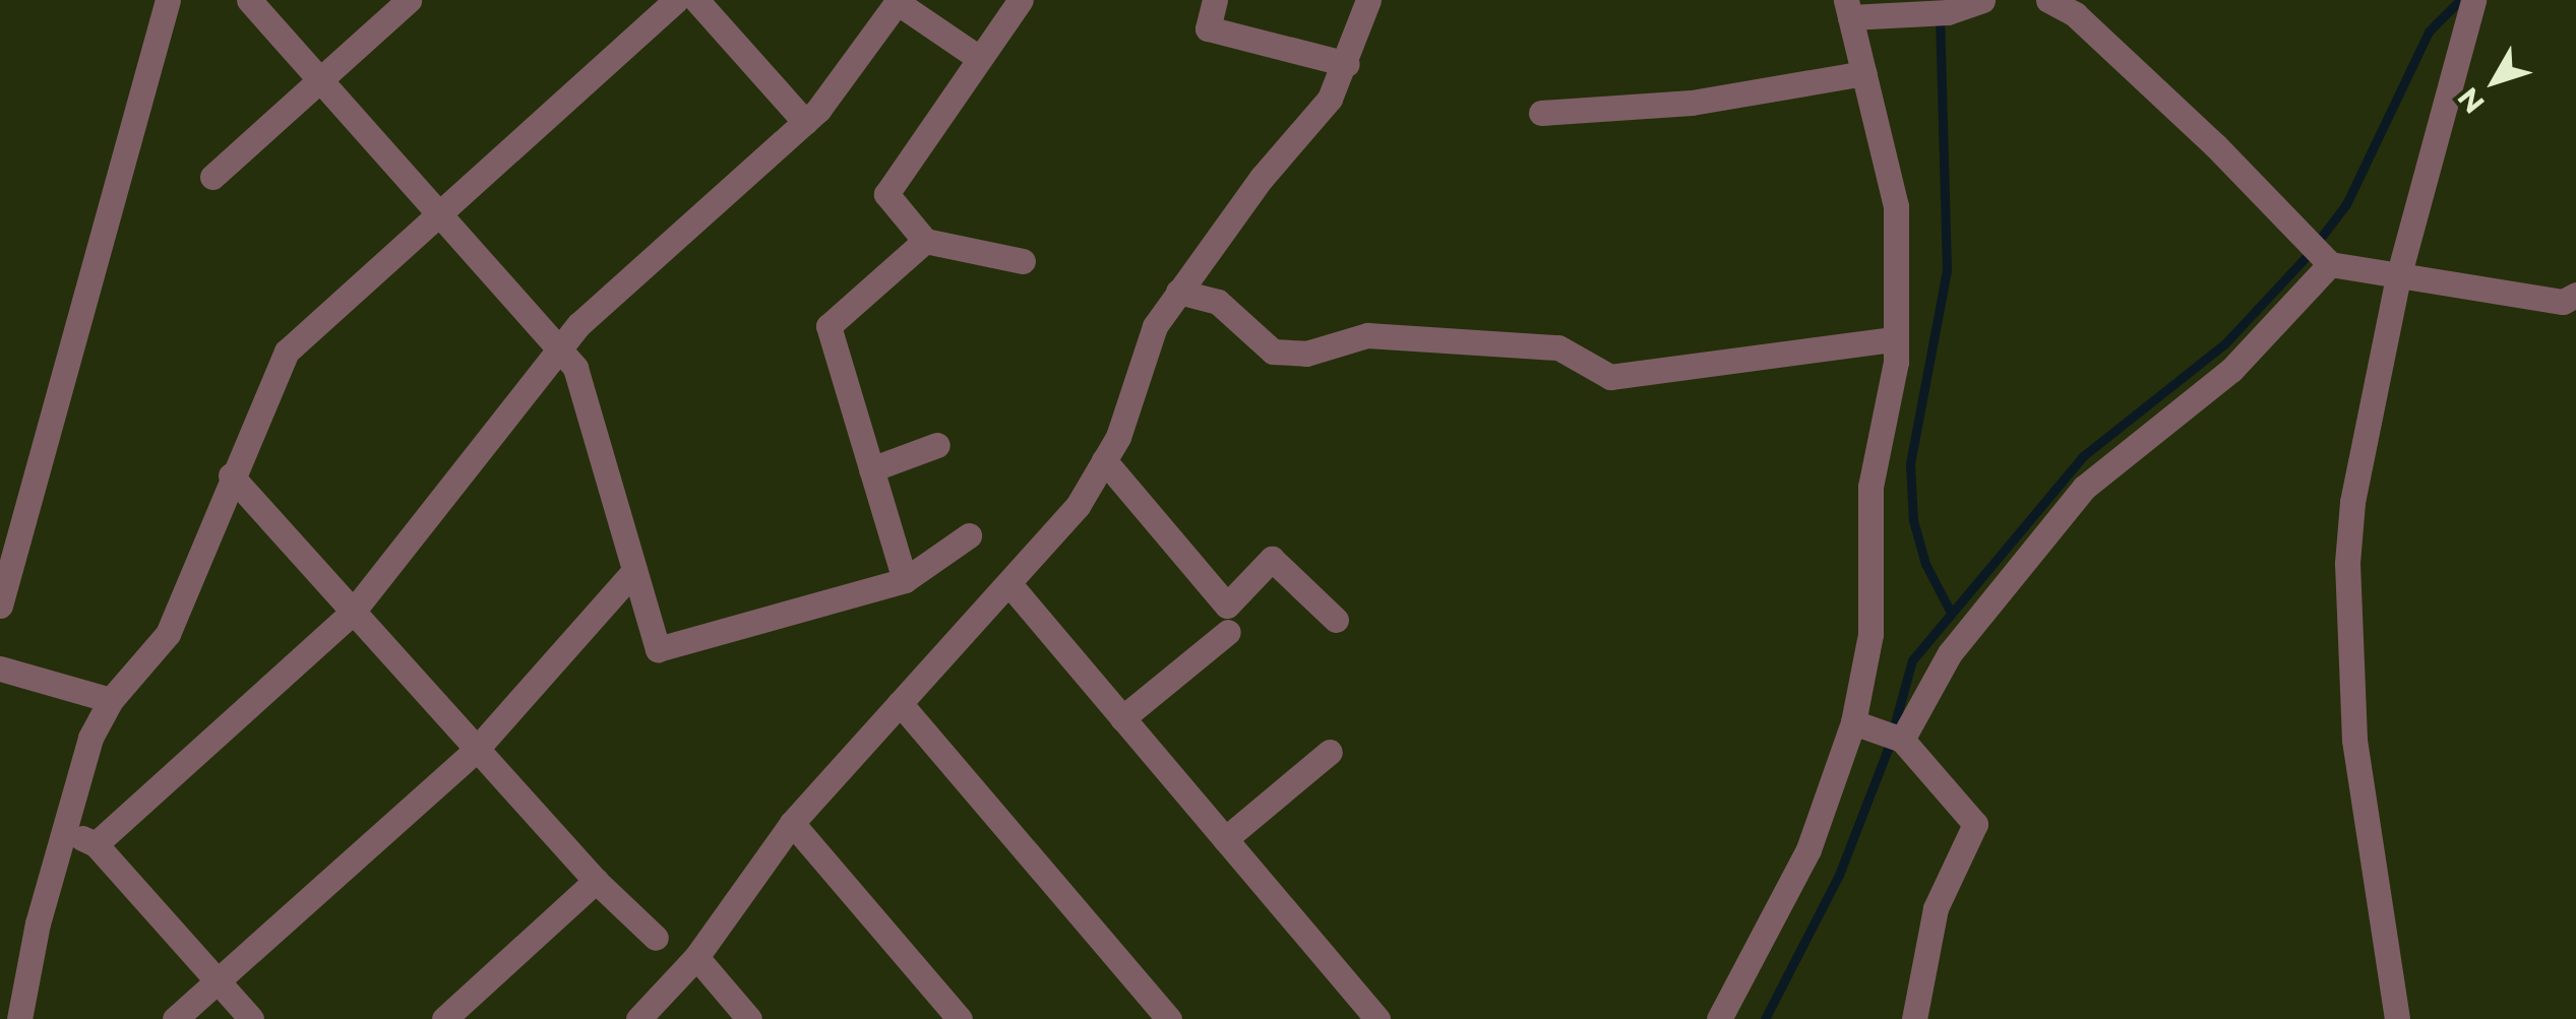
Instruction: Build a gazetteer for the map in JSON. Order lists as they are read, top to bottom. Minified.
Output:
{"north":"bottom left"}
